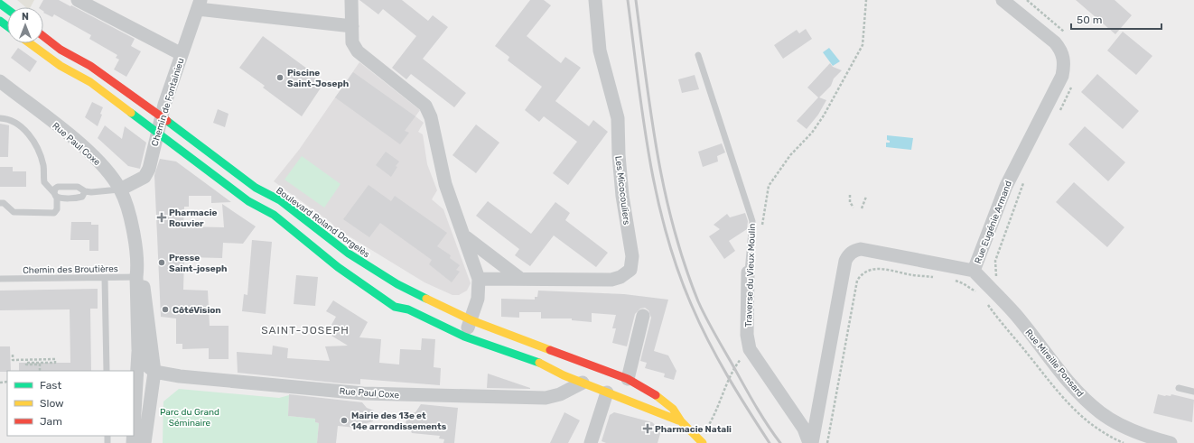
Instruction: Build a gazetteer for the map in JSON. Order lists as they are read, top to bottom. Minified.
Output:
{"streets":{"main road":["Boulevard Roland Dorgelès"],"street":["Chemin de Fontainieu","Rue Paul Coxe","Les Micocouliers","Rue Eugénie Armand","Traverse du Vieux Moulin","Rue Mireille Ponsard"],"lane":["Chemin des Broutières"]},"crossings":[["Chemin de Fontainieu","Rue Paul Coxe"],["Chemin de Fontainieu","Boulevard Roland Dorgelès"],["Rue Paul Coxe","Chemin des Broutières"],["Rue Eugénie Armand","Traverse du Vieux Moulin"],["Rue Eugénie Armand","Rue Mireille Ponsard"]],"districts":["SAINT-JOSEPH"],"parks":["Parc du Grand Séminaire"],"places":{"other":["Piscine Saint-Joseph","Presse Saint-joseph","CôtéVision","Mairie des 13e et 14e arrondissements"],"health":["Pharmacie Rouvier","Pharmacie Natali"]},"legend":["Fast","Slow","Jam"],"scale_bar":"50 m","north":"top"}
